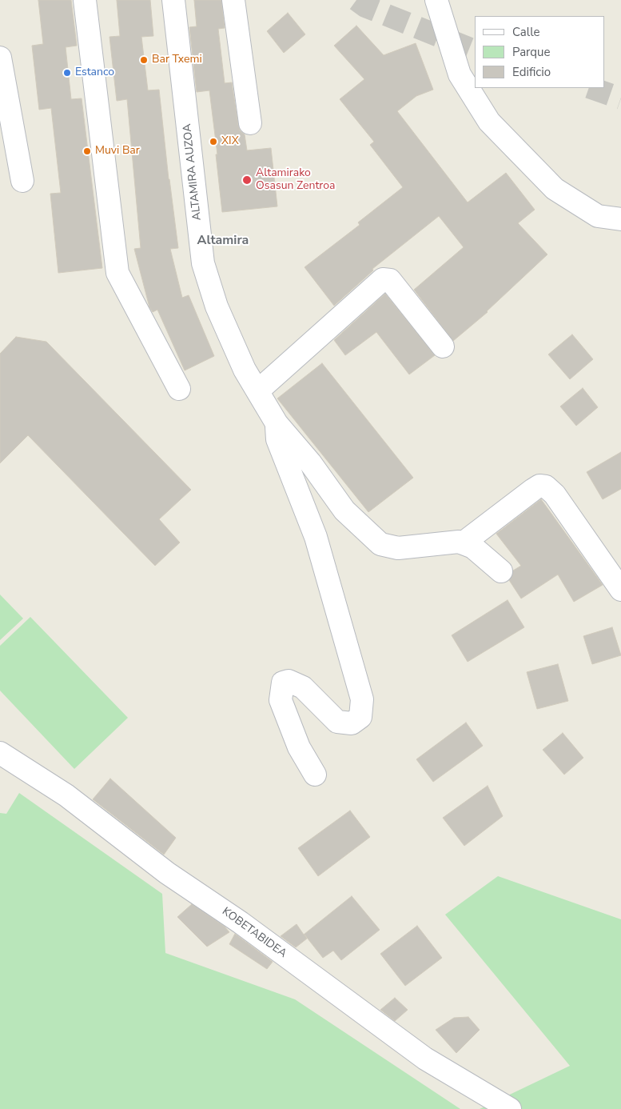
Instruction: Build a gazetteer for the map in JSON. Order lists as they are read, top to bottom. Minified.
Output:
{"streets":{"street":["ALTAMIRA AUZOA","KOBETABIDEA"]},"districts":["Altamira"],"places":["Bar Txemi","Estanco","XIX","Muvi Bar","Altamirako Osasun Zentroa"],"legend":["Calle","Parque","Edificio"]}
